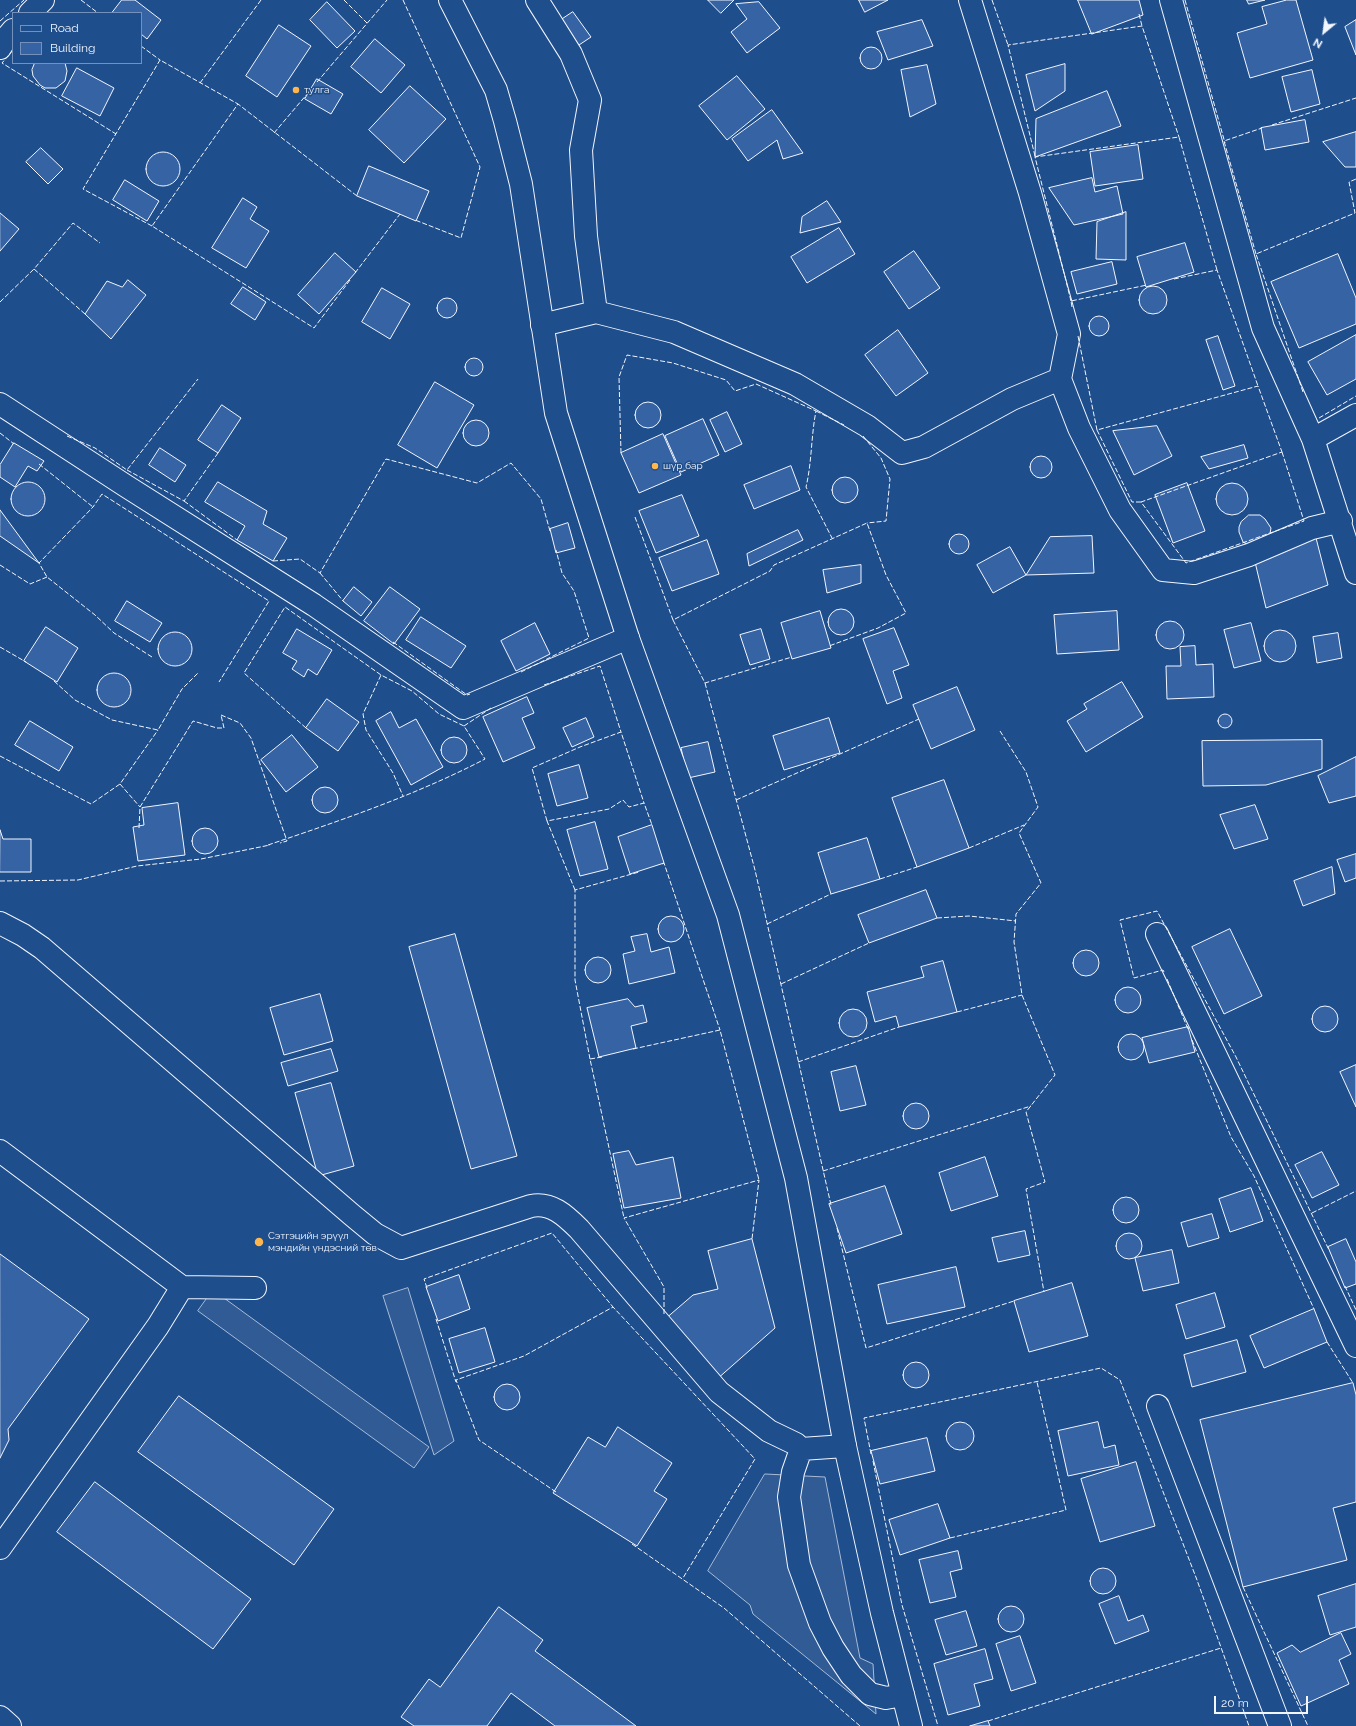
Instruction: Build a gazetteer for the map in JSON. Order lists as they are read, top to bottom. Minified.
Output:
{"places":["тулга","шүр бар","Сэтгэцийн эрүүл мэндийн үндэсний төв"],"legend":["Road","Building"],"scale_bar":"20 m","north":"bottom left"}
